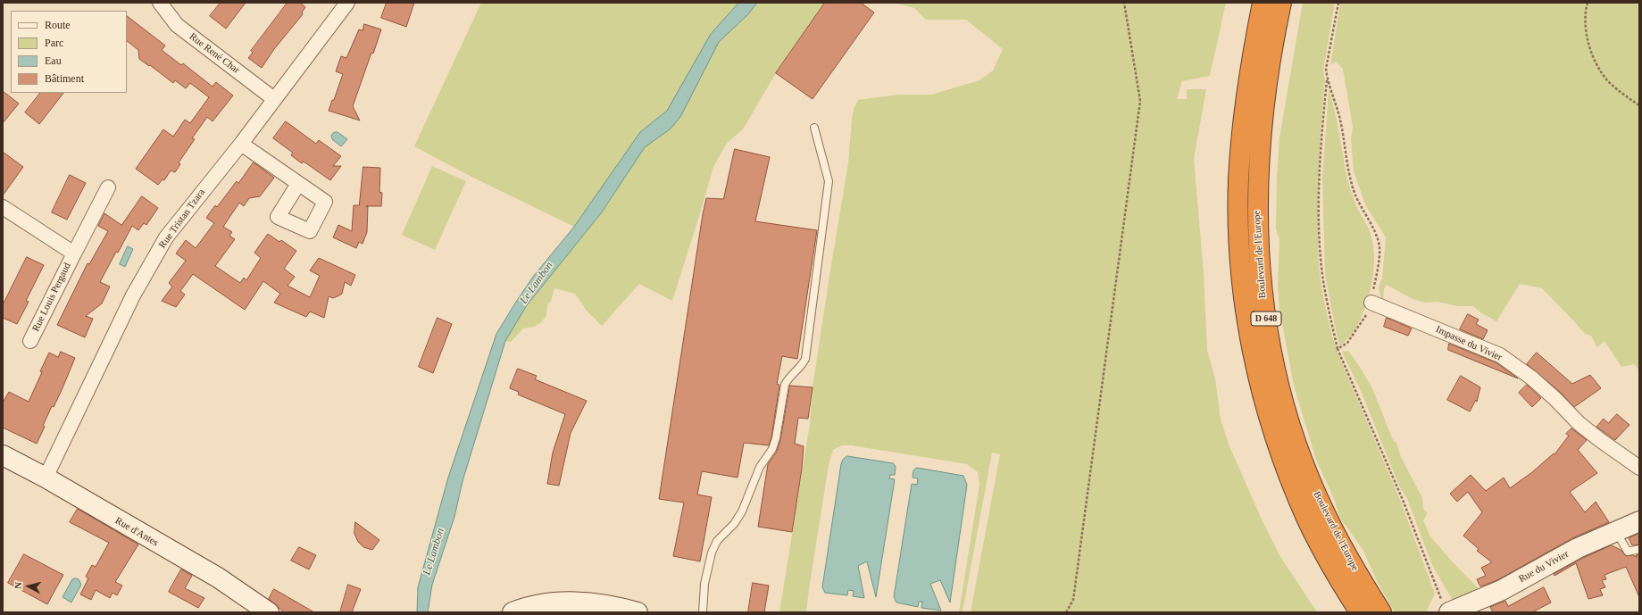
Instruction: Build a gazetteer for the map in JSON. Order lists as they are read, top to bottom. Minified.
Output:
{"streets":{"highway":["Boulevard de l'Europe","D 648"],"street":["Rue René Char","Rue Tristan Tzara","Rue Louis Pergaud","Impasse du Vivier","Rue d'Antes","Rue du Vivier"]},"crossings":[["Rue René Char","Rue Tristan Tzara"],["Rue Tristan Tzara","Rue d'Antes"]],"water":["Le Lambon"],"legend":["Route","Parc","Eau","Bâtiment"],"north":"left"}
